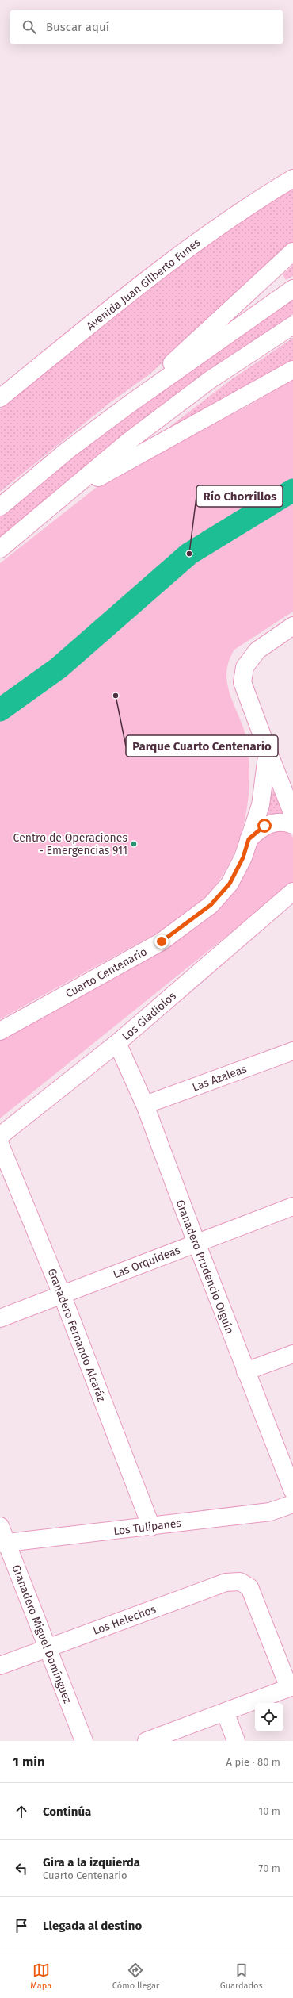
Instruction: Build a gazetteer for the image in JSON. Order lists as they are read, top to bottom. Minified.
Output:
{"streets":{"main road":["Avenida Juan Gilberto Funes","Cuarto Centenario","Los Gladiolos","Las Azaleas","Las Orquídeas","Granadero Prudencio Olguín","Granadero Fernando Alcaráz","Los Tulipanes","Los Helechos","Granadero Miguel Domínguez"]},"crossings":[["Los Gladiolos","Granadero Prudencio Olguín"],["Las Azaleas","Granadero Prudencio Olguín"],["Las Orquídeas","Granadero Prudencio Olguín"],["Las Orquídeas","Granadero Fernando Alcaráz"],["Granadero Fernando Alcaráz","Los Tulipanes"],["Los Tulipanes","Granadero Miguel Domínguez"],["Los Helechos","Granadero Miguel Domínguez"]],"places":["Río Chorrillos","Parque Cuarto Centenario","Centro de Operaciones - Emergencias 911"],"page":{"search":"Buscar aquí","heading":["1 min","A pie · 80 m"],"list":[["Continúa","10 m"],["Gira a la izquierda","Cuarto Centenario","70 m"],"Llegada al destino"],"nav":["Mapa","Cómo llegar","Guardados"]}}
